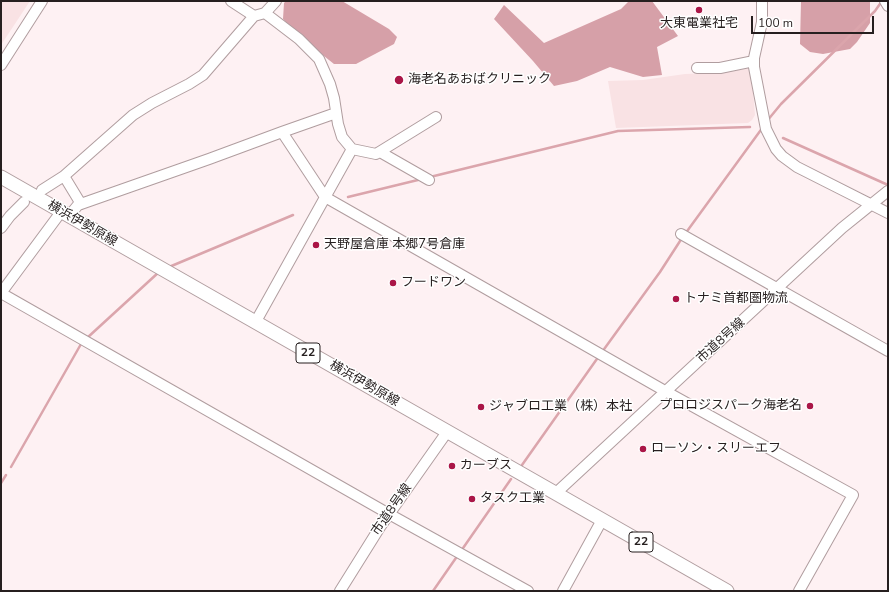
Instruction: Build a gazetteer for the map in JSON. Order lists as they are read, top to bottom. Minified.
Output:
{"streets":{"main road":["横浜伊勢原線","22"],"street":["市道8号線"]},"crossings":[["横浜伊勢原線","市道8号線"]],"places":["大東電業社宅","海老名あおばクリニック","天野屋倉庫 本郷7号倉庫","フードワン","トナミ首都圏物流","プロロジスパーク海老名","ジャブロ工業（株）本社","ローソン・スリーエフ","カーブス","タスク工業"],"scale_bar":"100 m"}
